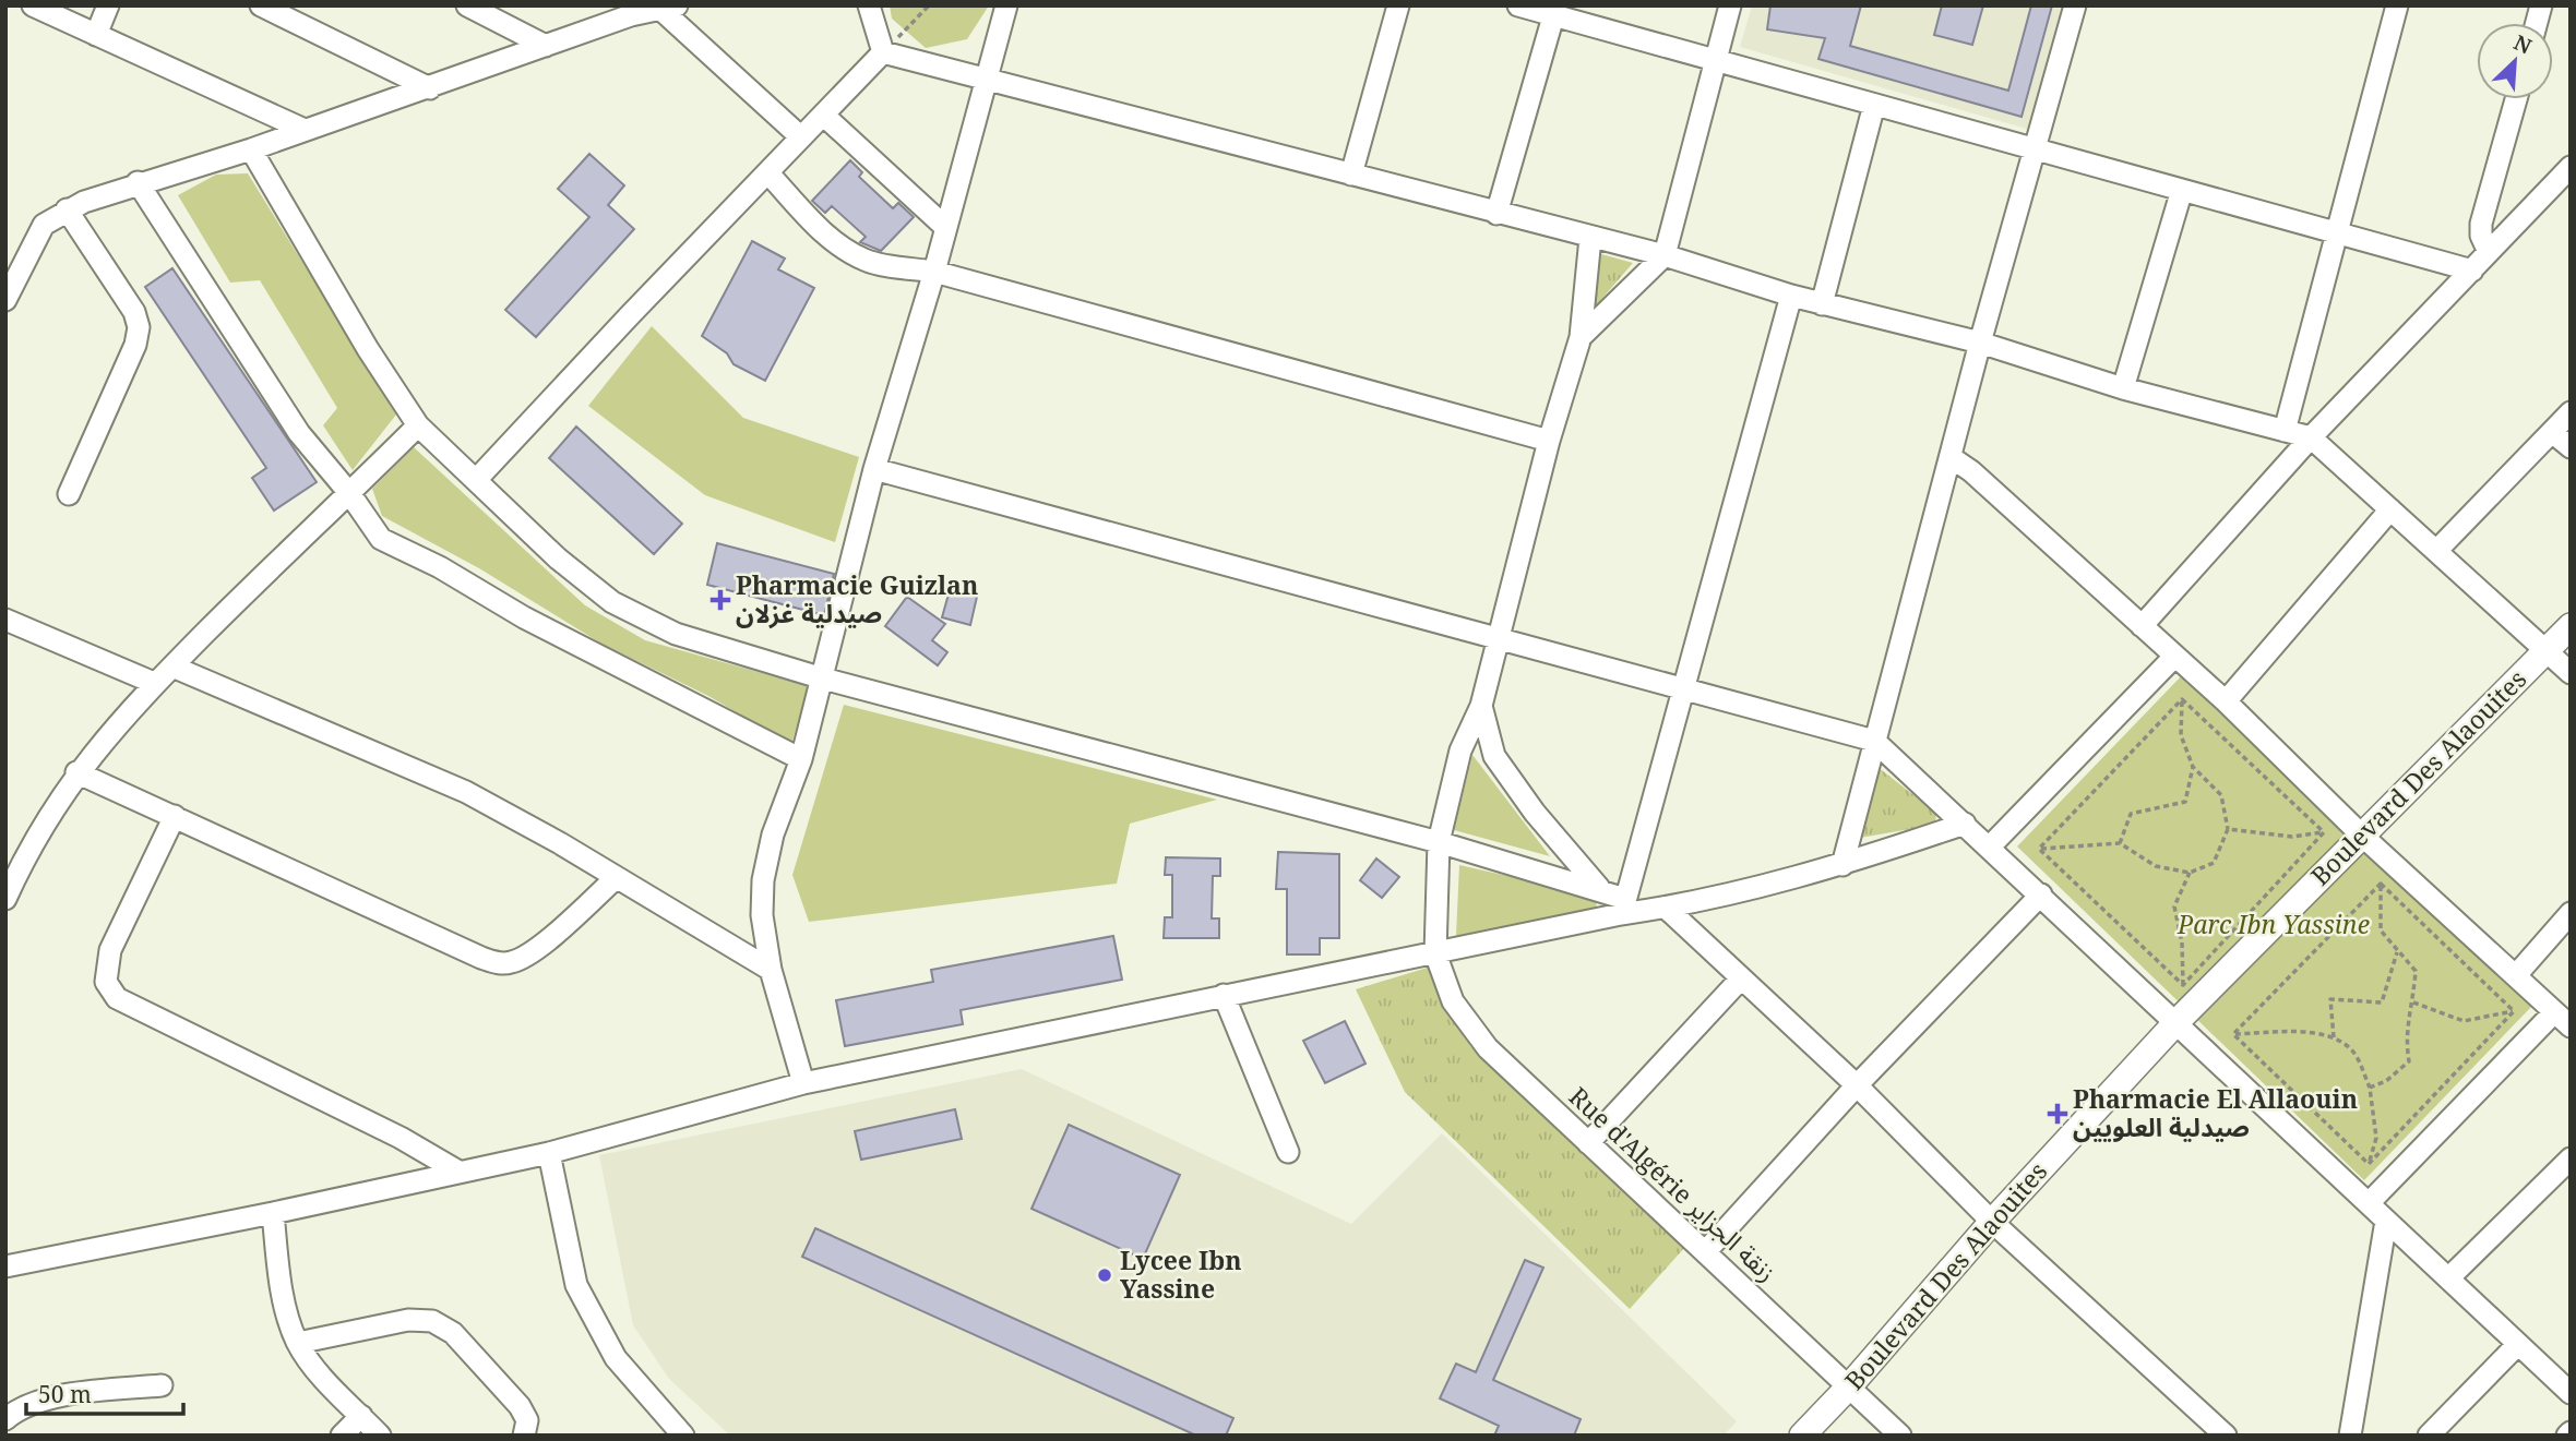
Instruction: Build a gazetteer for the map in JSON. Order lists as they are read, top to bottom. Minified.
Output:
{"streets":{"main road":["Boulevard Des Alaouites"],"street":["Rue d'Algérie زنقة الجزاير"]},"crossings":[["Boulevard Des Alaouites","Rue d'Algérie زنقة الجزاير"]],"parks":["Parc Ibn Yassine"],"places":{"health":["Pharmacie Guizlan صيدلية غزلان","Pharmacie El Allaouin صيدلية العلويين"],"other":["Lycee Ibn Yassine"]},"scale_bar":"50 m","north":"top right"}
